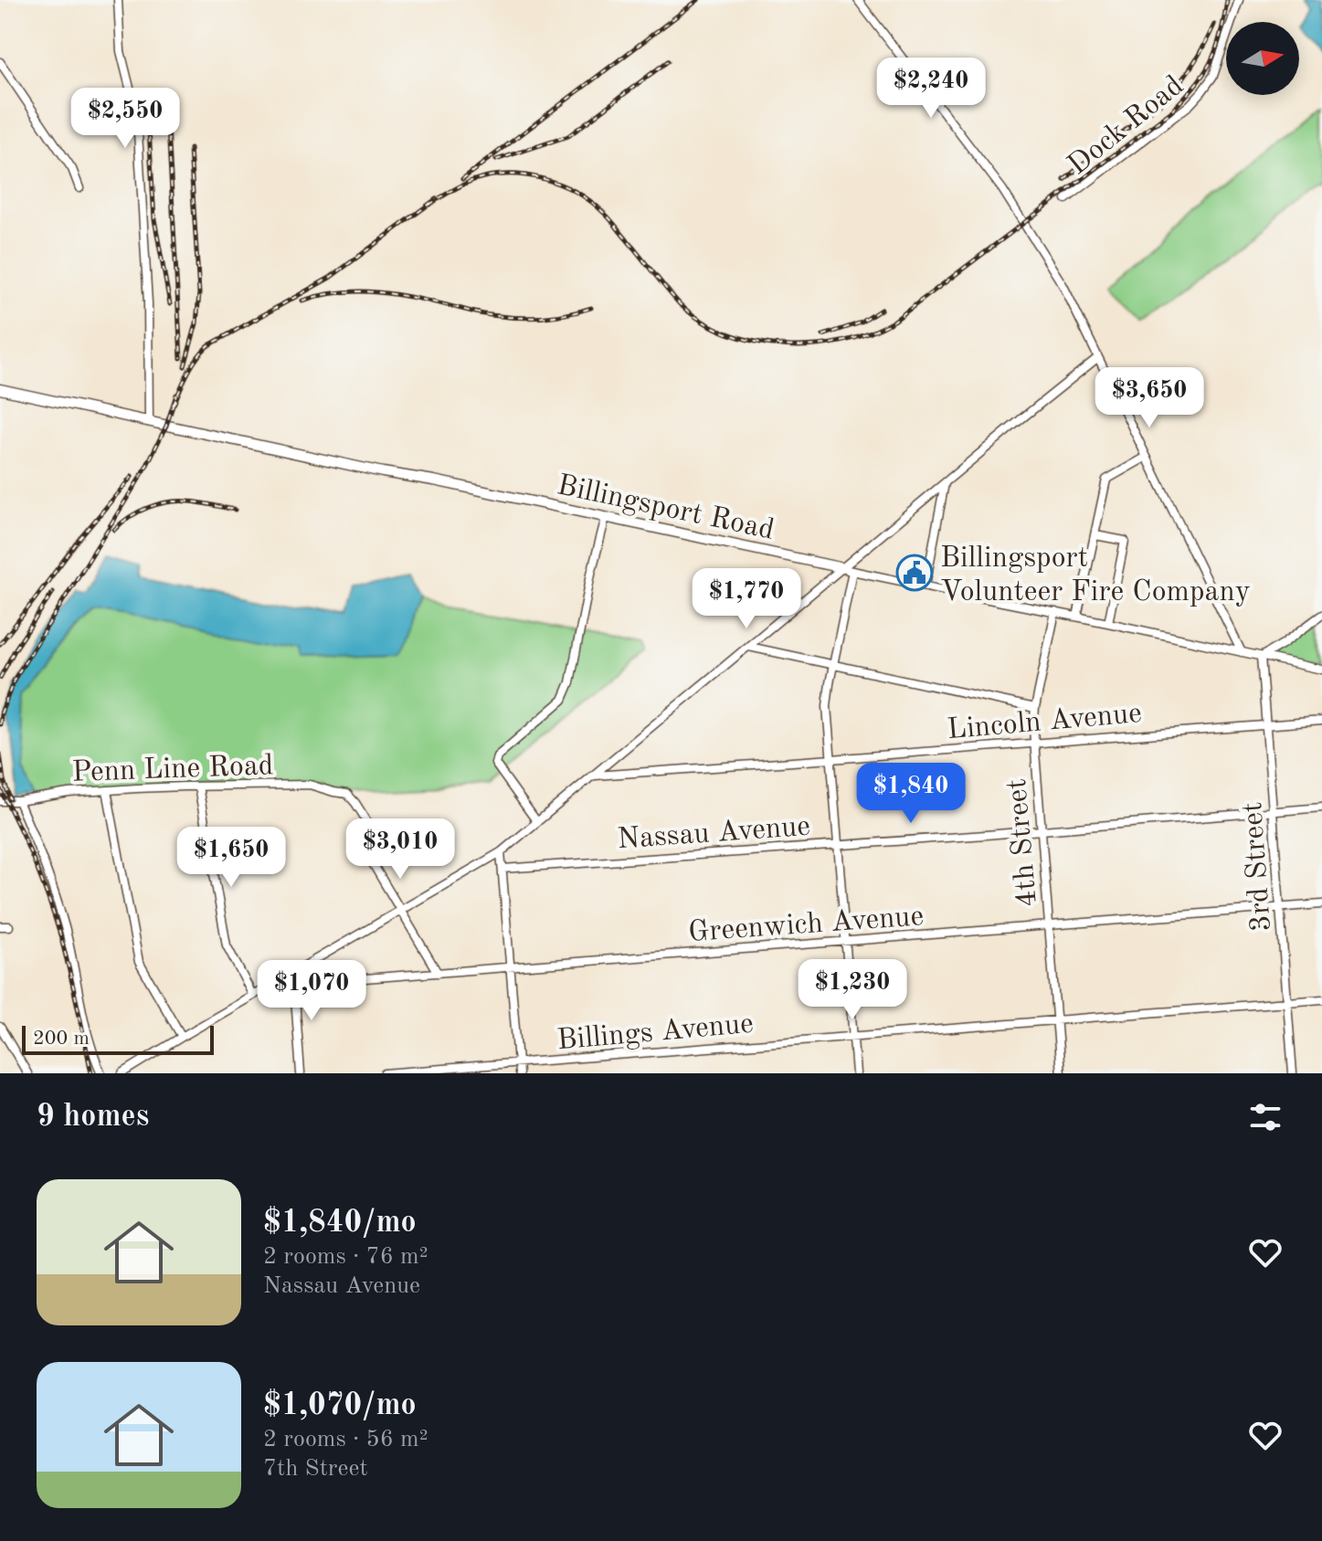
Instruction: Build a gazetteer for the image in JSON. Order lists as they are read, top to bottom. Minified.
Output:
{"streets":{"street":["Dock Road","Billingsport Road","Lincoln Avenue","Penn Line Road","Nassau Avenue","4th Street","3rd Street","Greenwich Avenue","Billings Avenue"]},"crossings":[["Billingsport Road","4th Street"],["Billingsport Road","3rd Street"],["Lincoln Avenue","4th Street"],["Lincoln Avenue","3rd Street"],["Nassau Avenue","4th Street"],["Nassau Avenue","3rd Street"],["4th Street","Greenwich Avenue"],["4th Street","Billings Avenue"],["3rd Street","Greenwich Avenue"],["3rd Street","Billings Avenue"]],"places":{"public building":["Billingsport Volunteer Fire Company"]},"scale_bar":"200 m","north":"right","page":{"price":["$2,240","$2,550","$3,650","$1,770","$1,840","$3,010","$1,650","$1,230","$1,070"],"scale":"200 m","heading":"9 homes","list":[{"name":"$1,840/mo","note":"2 rooms · 76 m² · Nassau Avenue"},{"name":"$1,070/mo","note":"2 rooms · 56 m² · 7th Street"}]}}
